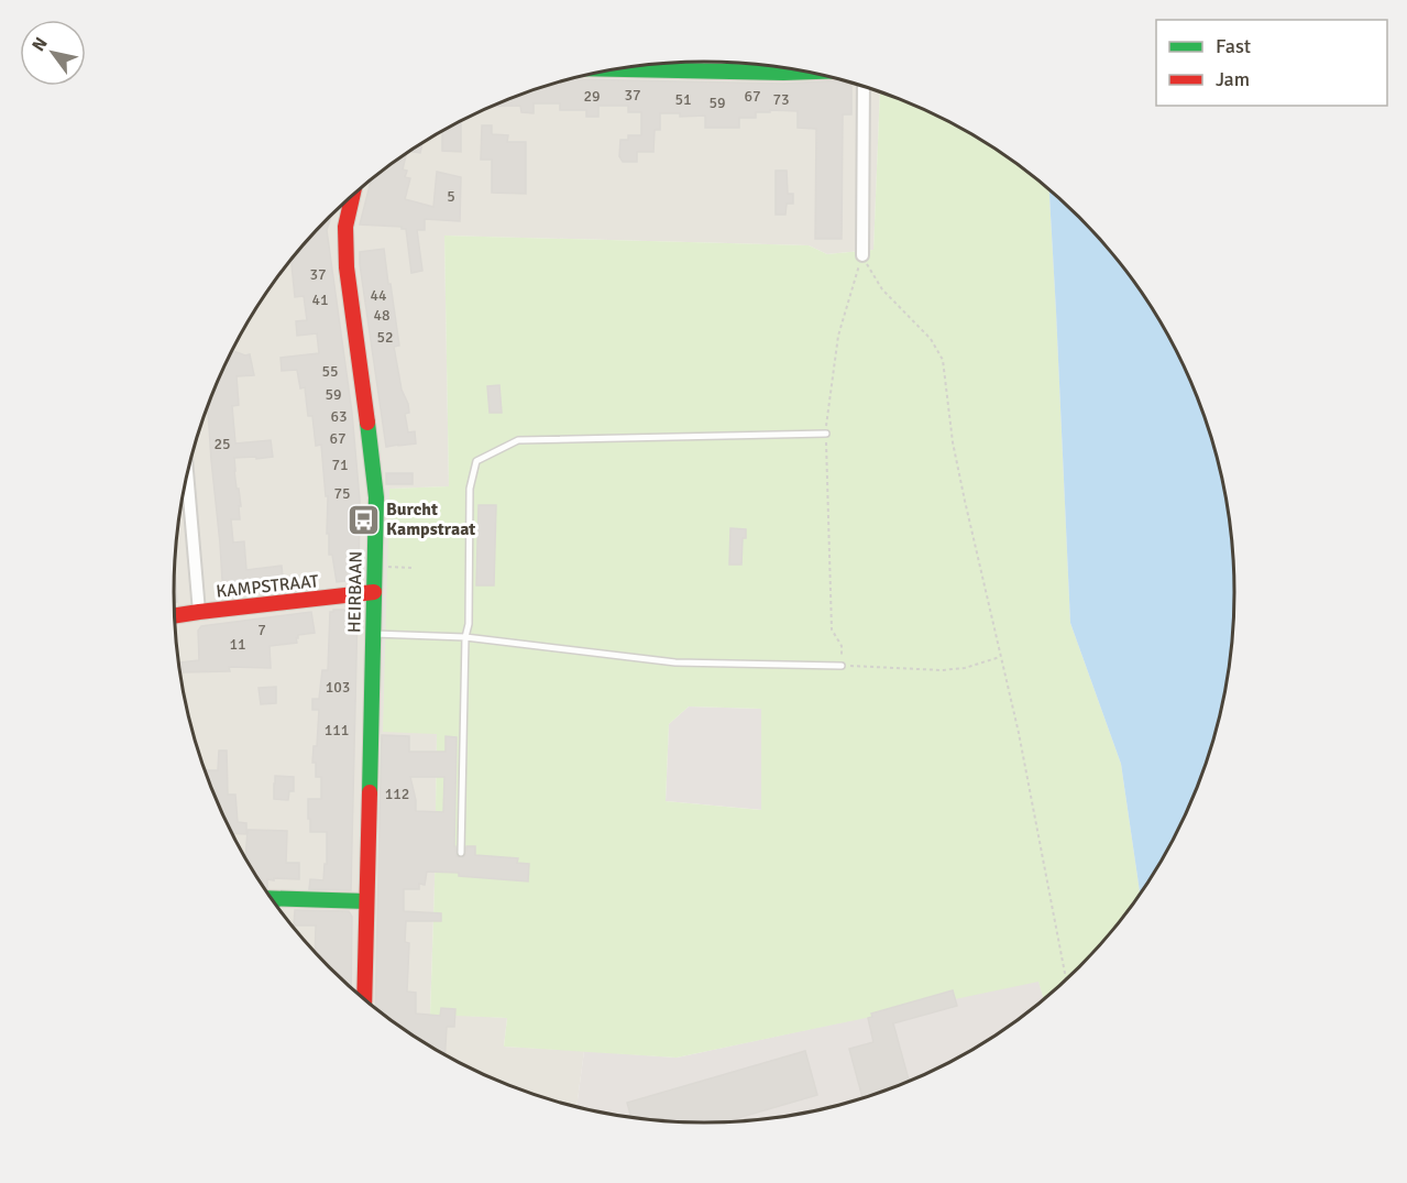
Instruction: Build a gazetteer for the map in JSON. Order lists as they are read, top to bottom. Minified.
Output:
{"streets":{"street":["KAMPSTRAAT","HEIRBAAN"]},"crossings":[["KAMPSTRAAT","HEIRBAAN"]],"places":{"bus stop":["Burcht Kampstraat"]},"house_numbers":["37","29","67","51","73","59","5","37","44","41","48","52","55","59","63","67","25","71","75","7","11","103","111","112"],"legend":["Fast","Jam"],"north":"top left"}
